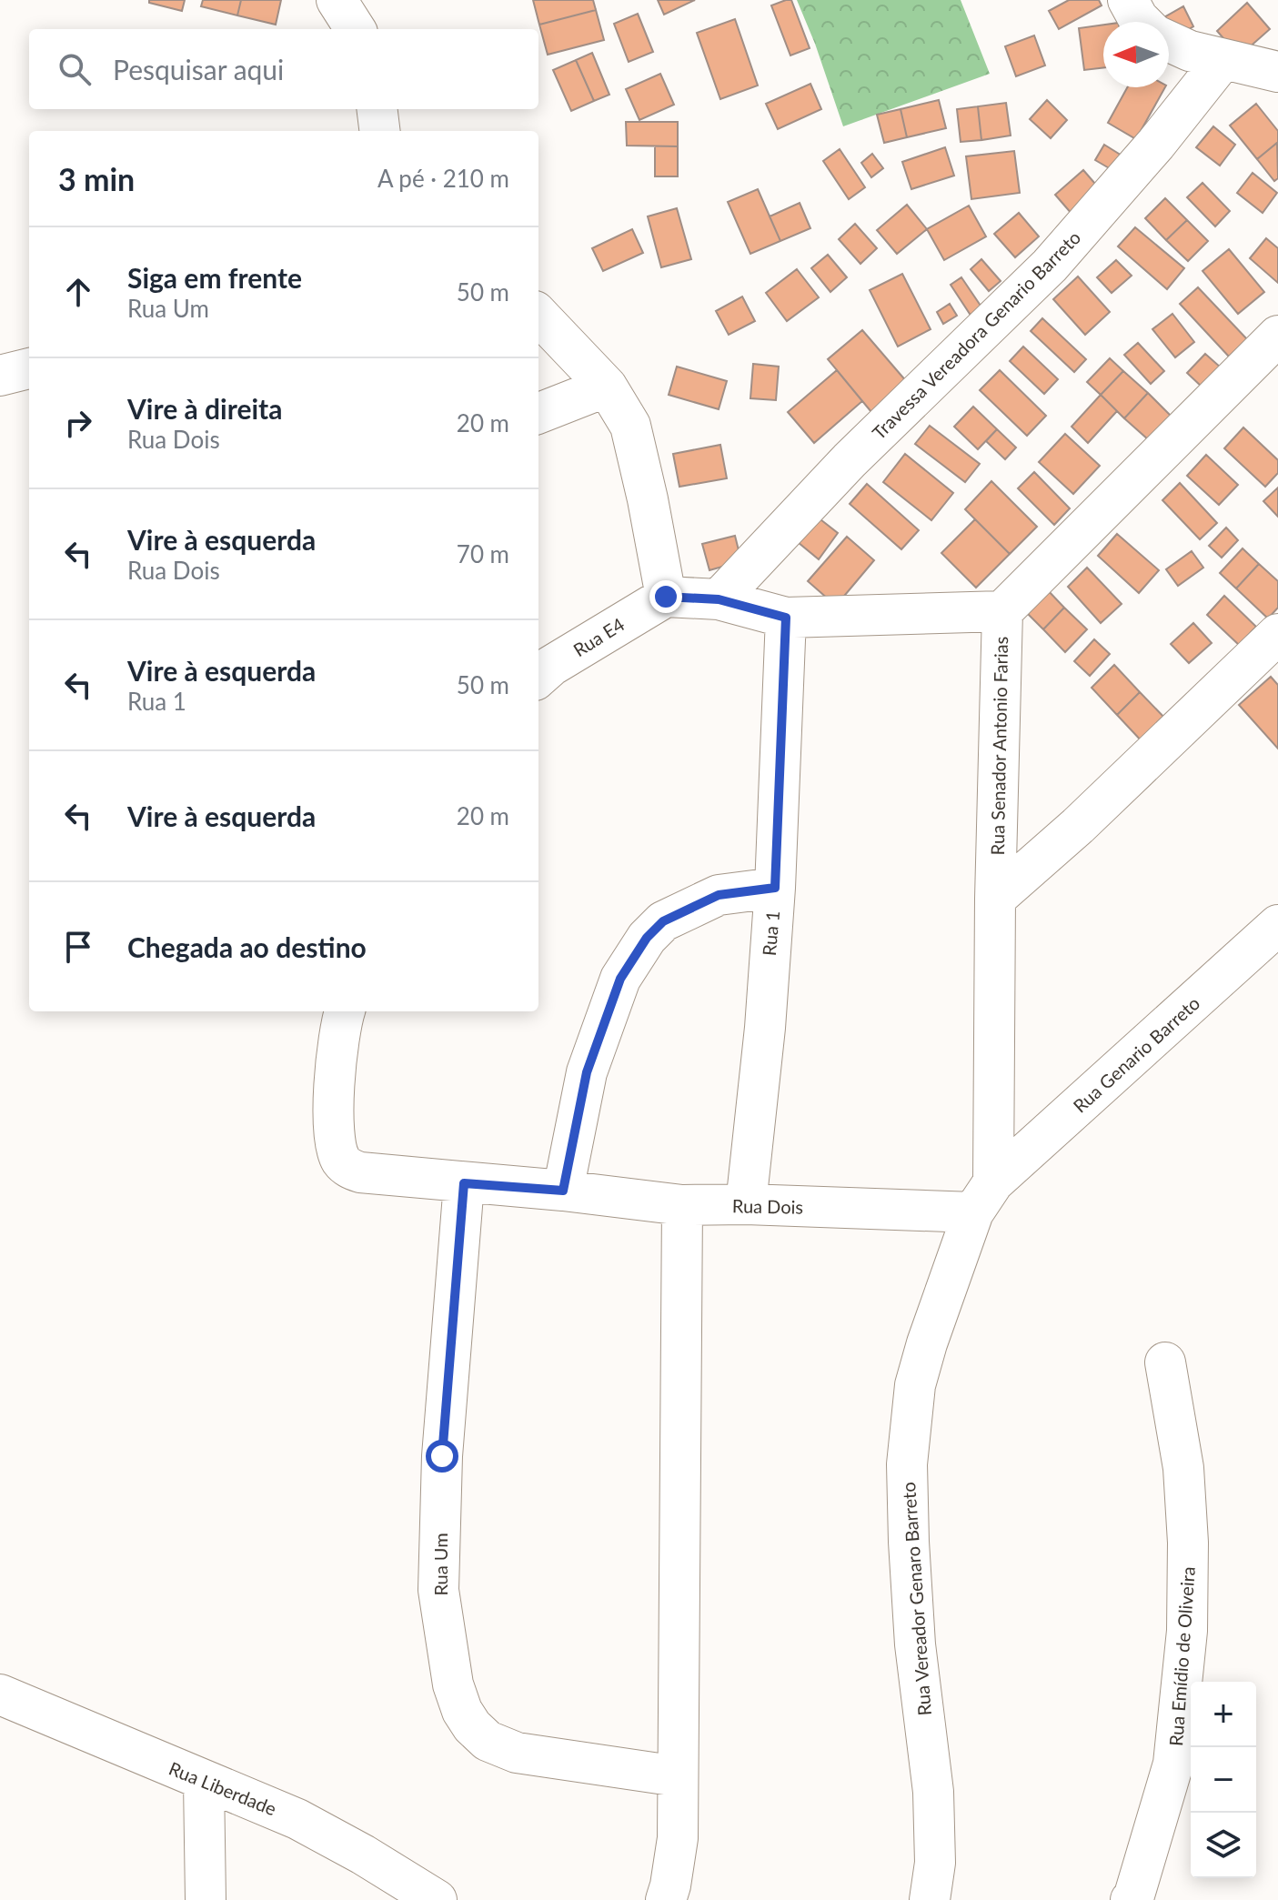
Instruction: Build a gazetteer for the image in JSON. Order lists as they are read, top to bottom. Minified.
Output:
{"streets":{"street":["Travessa Vereadora Genario Barreto","Rua E4","Rua Senador Antonio Farias","Rua 1","Rua Genario Barreto","Rua Dois","Rua Um","Rua Vereador Genaro Barreto","Rua Emídio de Oliveira","Rua Liberdade"]},"crossings":[["Rua Senador Antonio Farias","Rua Genario Barreto"],["Rua Senador Antonio Farias","Rua Dois"],["Rua Senador Antonio Farias","Rua Vereador Genaro Barreto"],["Rua 1","Rua Dois"],["Rua Genario Barreto","Rua Dois"],["Rua Genario Barreto","Rua Vereador Genaro Barreto"],["Rua Dois","Rua Um"],["Rua Dois","Rua Vereador Genaro Barreto"]],"north":"left","page":{"search":"Pesquisar aqui","heading":["3 min","A pé · 210 m"],"list":[["Siga em frente","Rua Um","50 m"],["Vire à direita","Rua Dois","20 m"],["Vire à esquerda","Rua Dois","70 m"],["Vire à esquerda","Rua 1","50 m"],["Vire à esquerda","20 m"],"Chegada ao destino"],"map_buttons":["+","−"]}}
